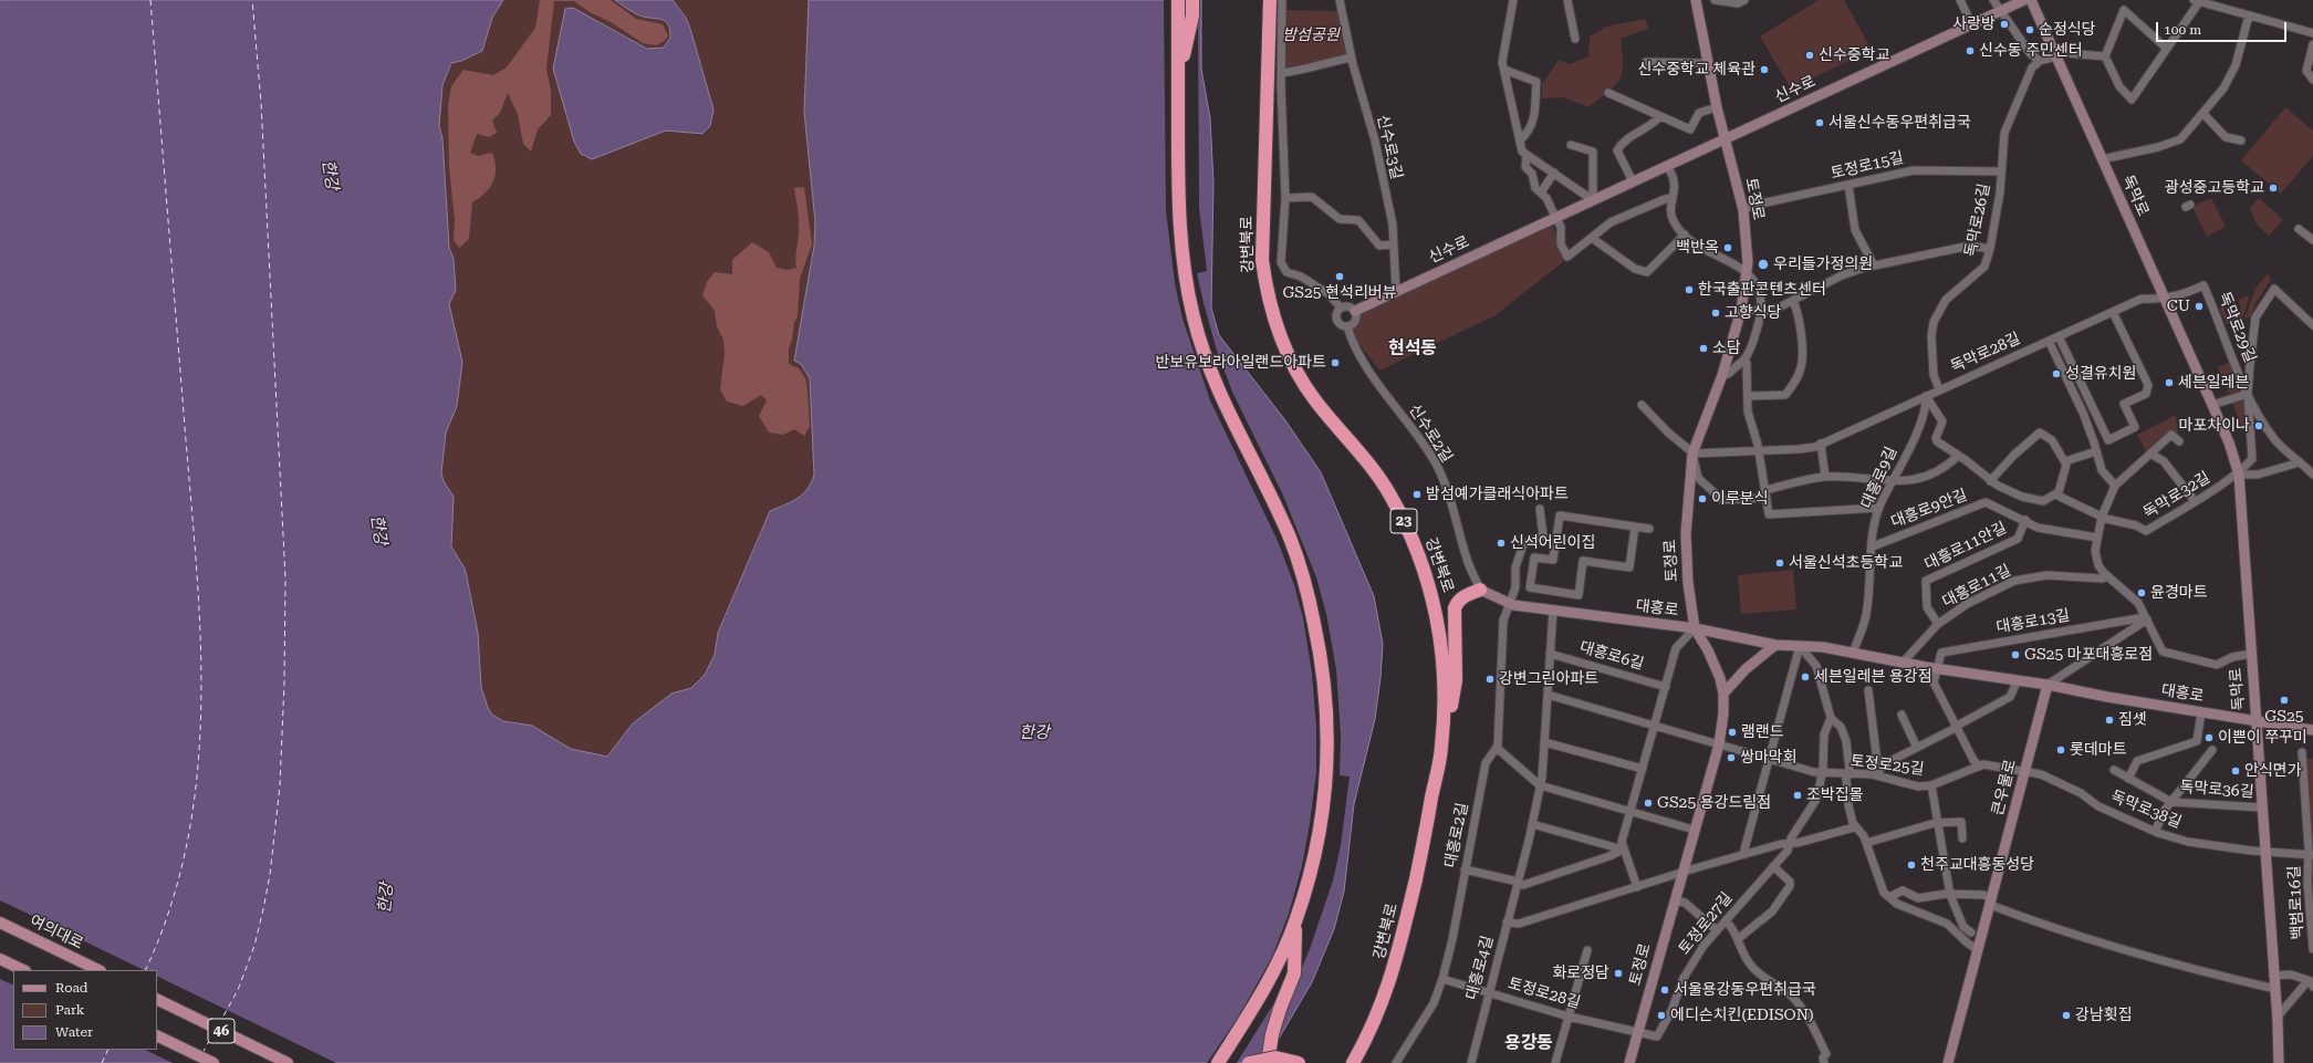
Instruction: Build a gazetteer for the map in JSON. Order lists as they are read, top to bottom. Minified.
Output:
{"streets":{"highway":["강변북로","23"],"main road":["신수로","독막로","토정로","대흥로","큰우물로","여의대로","46"],"street":["신수로3길","토정로15길","독막로26길","독막로29길","독막로28길","신수로2길","대흥로9길","독막로32길","대흥로9안길","대흥로11안길","대흥로11길","대흥로13길","대흥로6길","토정로25길","독막로36길","독막로38길","대흥로2길","백범로16길","토정로27길","대흥로4길","토정로28길"]},"crossings":[["신수로","신수로3길"],["신수로","토정로"],["신수로","신수로2길"],["토정로15길","토정로"],["토정로15길","독막로26길"],["독막로","독막로29길"],["독막로","독막로28길"],["독막로","독막로32길"],["독막로","대흥로"],["독막로","독막로36길"],["독막로","독막로38길"],["독막로","백범로16길"],["토정로","독막로28길"],["토정로","대흥로"],["토정로","토정로25길"],["토정로","토정로27길"],["토정로","토정로28길"],["독막로26길","독막로28길"],["독막로29길","독막로28길"],["독막로29길","독막로32길"],["독막로28길","대흥로9길"],["신수로2길","대흥로"],["대흥로9길","대흥로9안길"],["대흥로9길","대흥로"],["대흥로9안길","대흥로11안길"],["대흥로11안길","대흥로11길"],["대흥로11길","대흥로"],["대흥로","대흥로13길"],["대흥로","큰우물로"],["대흥로","대흥로2길"],["대흥로","대흥로4길"],["대흥로6길","대흥로4길"],["토정로25길","큰우물로"],["토정로25길","독막로38길"],["토정로25길","토정로27길"],["큰우물로","독막로38길"],["독막로36길","독막로38길"],["독막로38길","백범로16길"],["대흥로2길","토정로28길"],["토정로27길","토정로28길"],["대흥로4길","토정로28길"]],"districts":["현석동","용강동"],"water":["한강"],"parks":["밤섬공원"],"places":["사랑방","순정식당","신수동 주민센터","신수중학교","신수중학교 체육관","서울신수동우편취급국","광성중고등학교","백반옥","우리들가정의원","GS25 현석리버뷰","한국출판콘텐츠센터","CU","고향식당","소담","반보유보라아일랜드아파트","성결유치원","세븐일레븐","마포차이나","밤섬예가클래식아파트","이루분식","신석어린이집","서울신석초등학교","윤경마트","GS25 마포대흥로점","세븐일레븐 용강점","강변그린아파트","GS25","짐셋","램랜드","이쁜이 쭈꾸미","롯데마트","쌍마막회","안식면가","조박집몰","GS25 용강드림점","천주교대흥동성당","화로정담","서울용강동우편취급국","에디슨치킨(EDISON)","강남횟집"],"legend":["Road","Park","Water"],"scale_bar":"100 m"}
